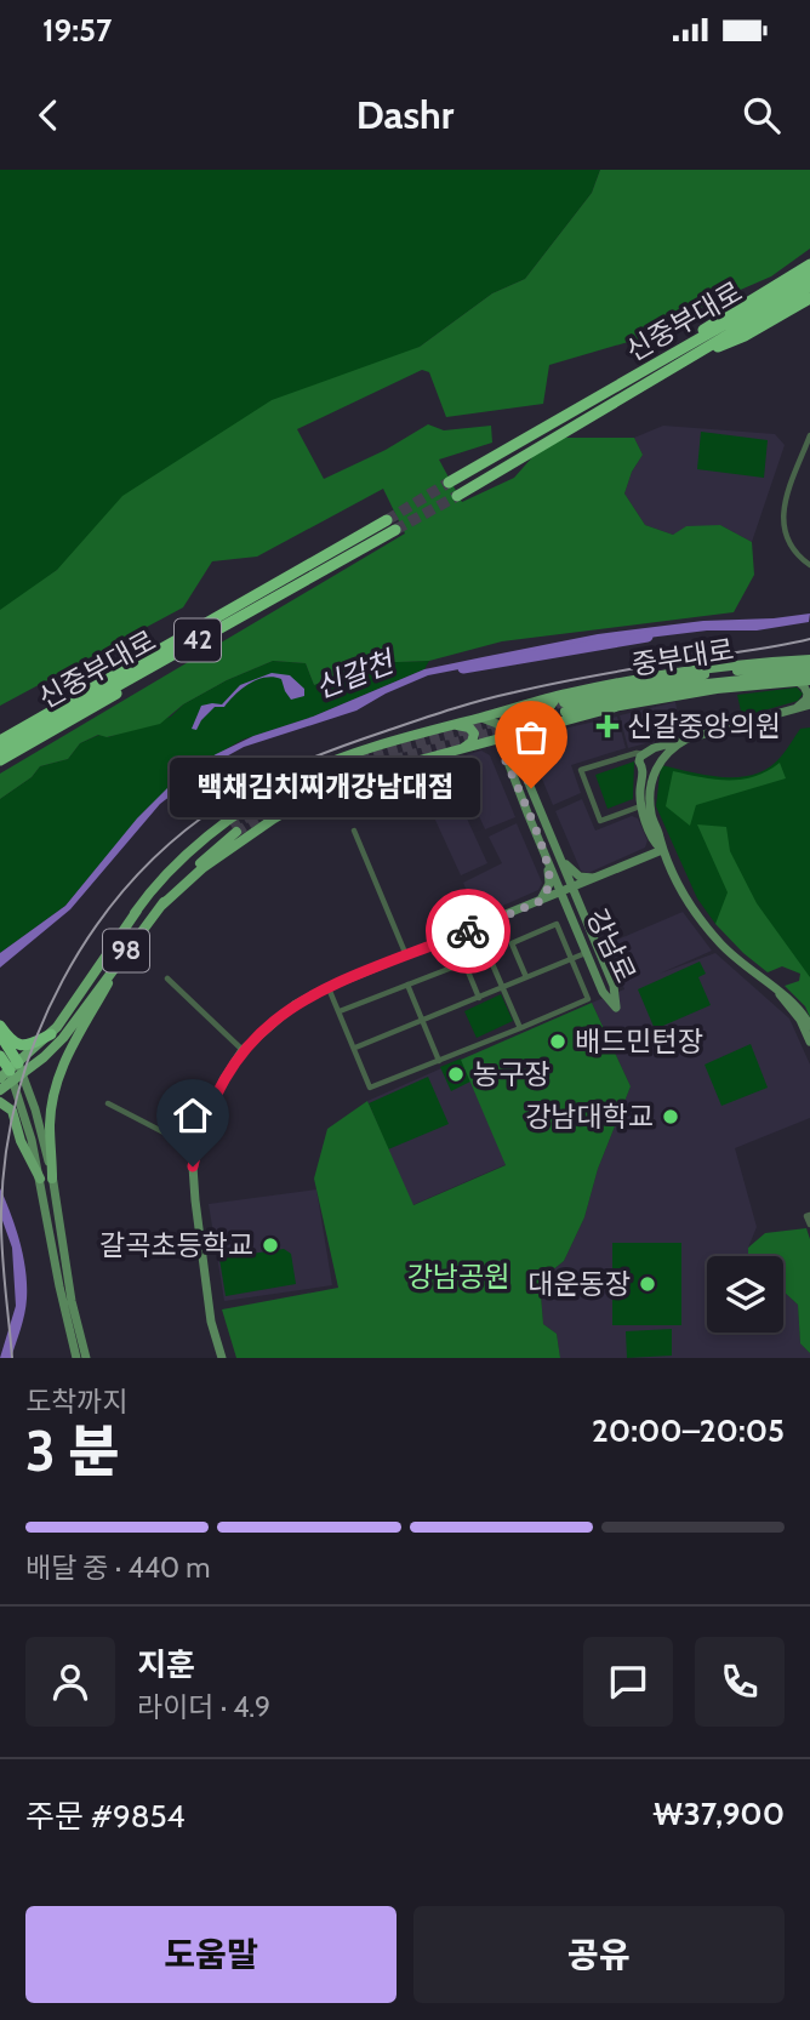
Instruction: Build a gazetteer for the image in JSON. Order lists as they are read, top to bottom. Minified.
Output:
{"streets":{"highway":["신중부대로","42"],"main road":["중부대로","98"],"street":["강남로"]},"water":["신갈천"],"parks":["강남공원"],"places":{"health":["신갈중앙의원"],"other":["백채김치찌개강남대점","배드민턴장","농구장","강남대학교","갈곡초등학교","대운동장"]},"page":{"status":"19:57","header":"Dashr","bubble":"백채김치찌개강남대점","heading":["3 분","도착까지","20:00–20:05"],"panel":["지훈","라이더 · 4.9","주문 #9854","₩37,900"],"bar":"배달 중 · 440 m","buttons":["도움말","공유"]}}
